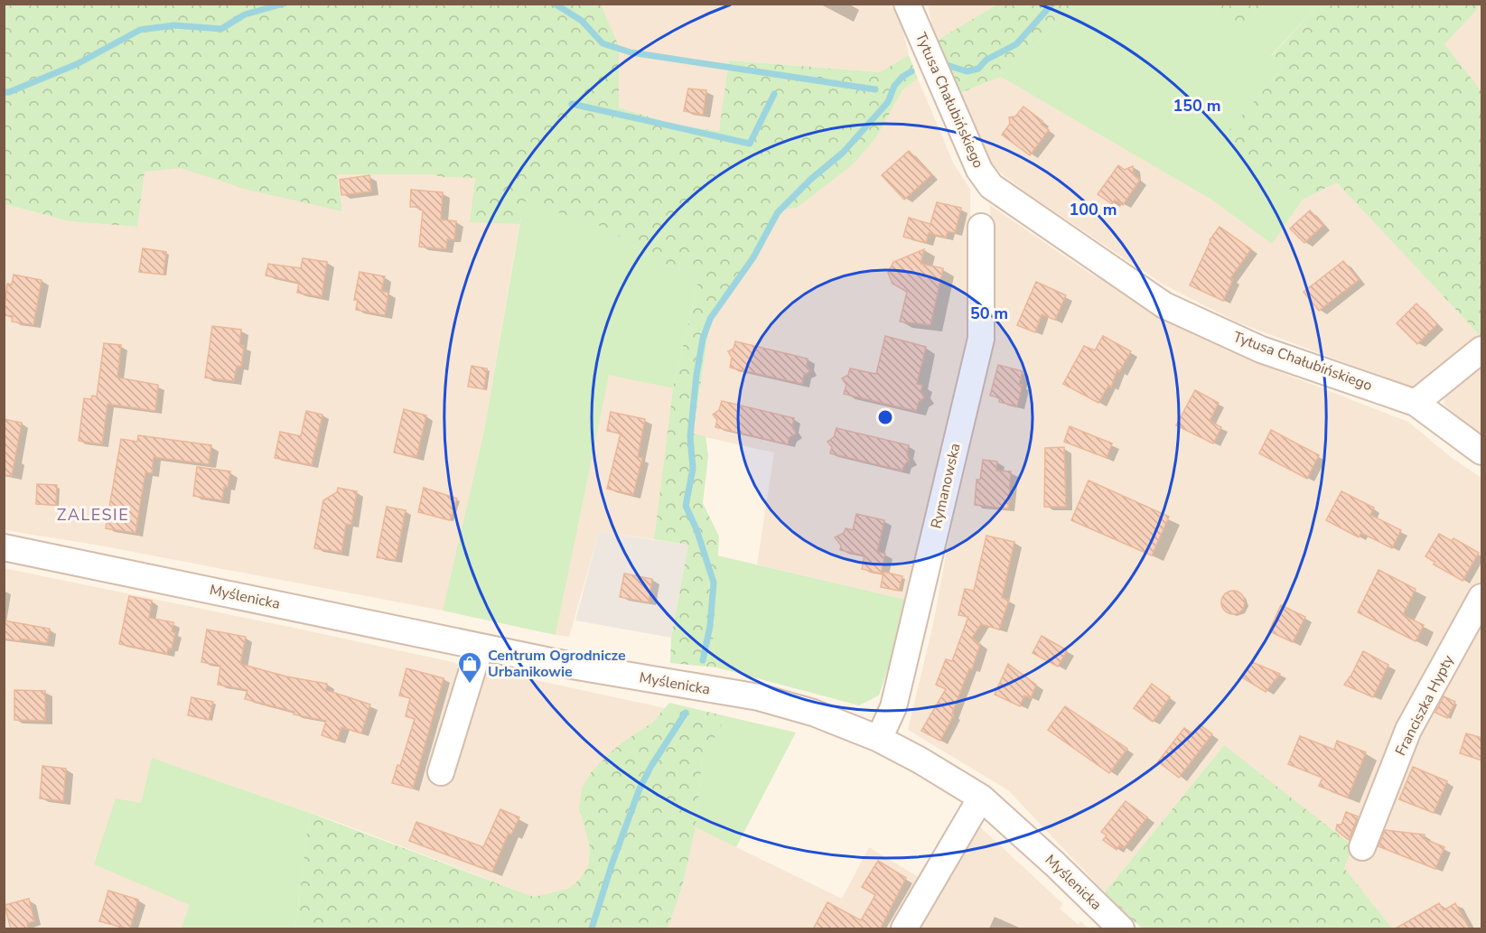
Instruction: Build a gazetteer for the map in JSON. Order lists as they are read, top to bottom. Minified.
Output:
{"streets":{"street":["Tytusa Chałubińskiego","Rymanowska","Myślenicka","Franciszka Hypty"]},"crossings":[["Rymanowska","Myślenicka"]],"districts":["ZALESIE"],"places":{"shop":["Centrum Ogrodnicze Urbanikowie"]},"rings":["150 m","100 m","50 m"]}
